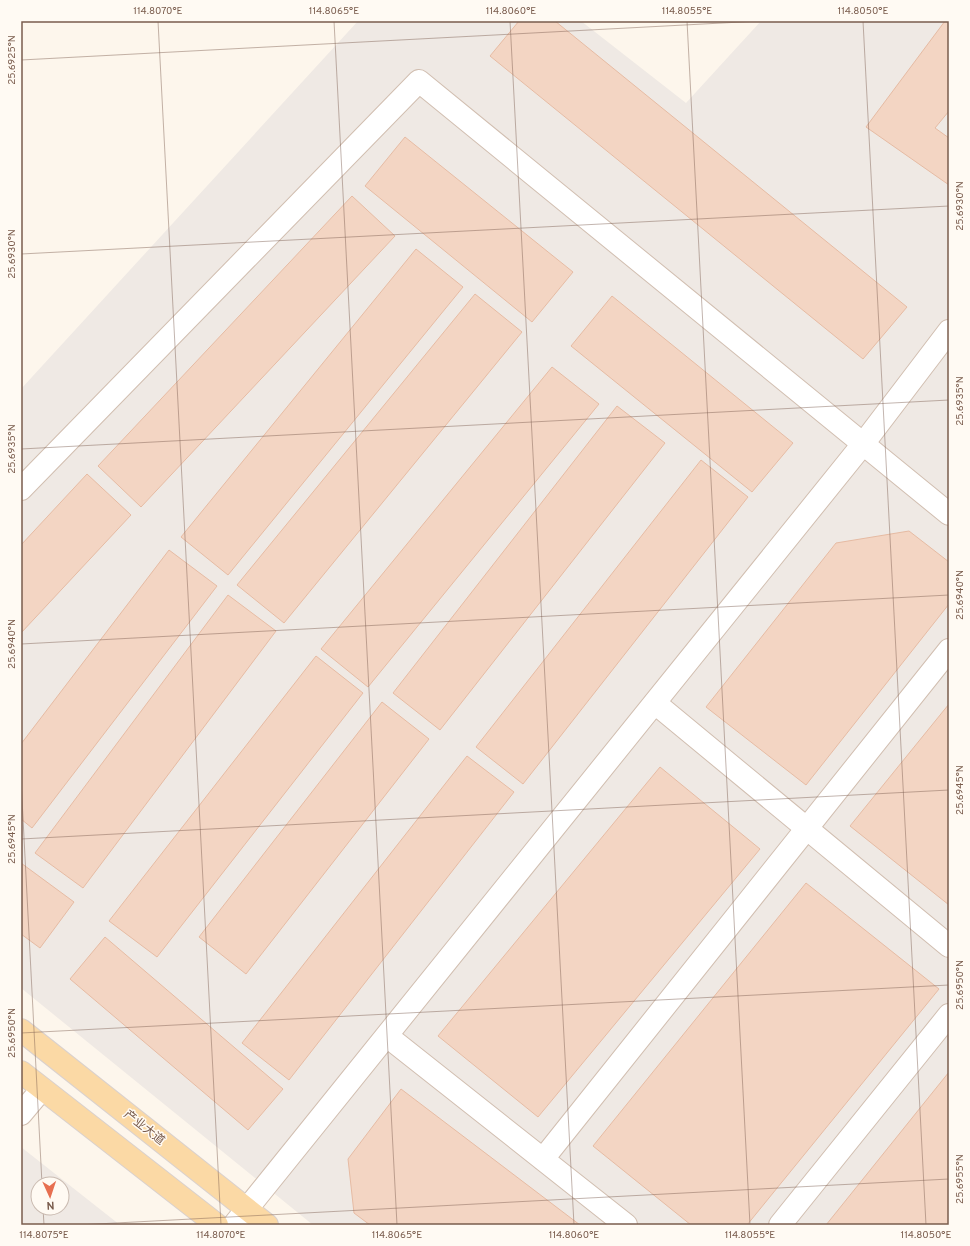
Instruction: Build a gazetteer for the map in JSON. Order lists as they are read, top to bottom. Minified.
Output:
{"streets":{"main road":["产业大道"]},"north":"bottom","coordinates":["114.8070°E","114.8065°E","114.8060°E","114.8055°E","114.8050°E","25.6925°N","25.6930°N","25.6935°N","25.6940°N","25.6945°N","25.6950°N","25.6955°N","114.8075°E"]}
